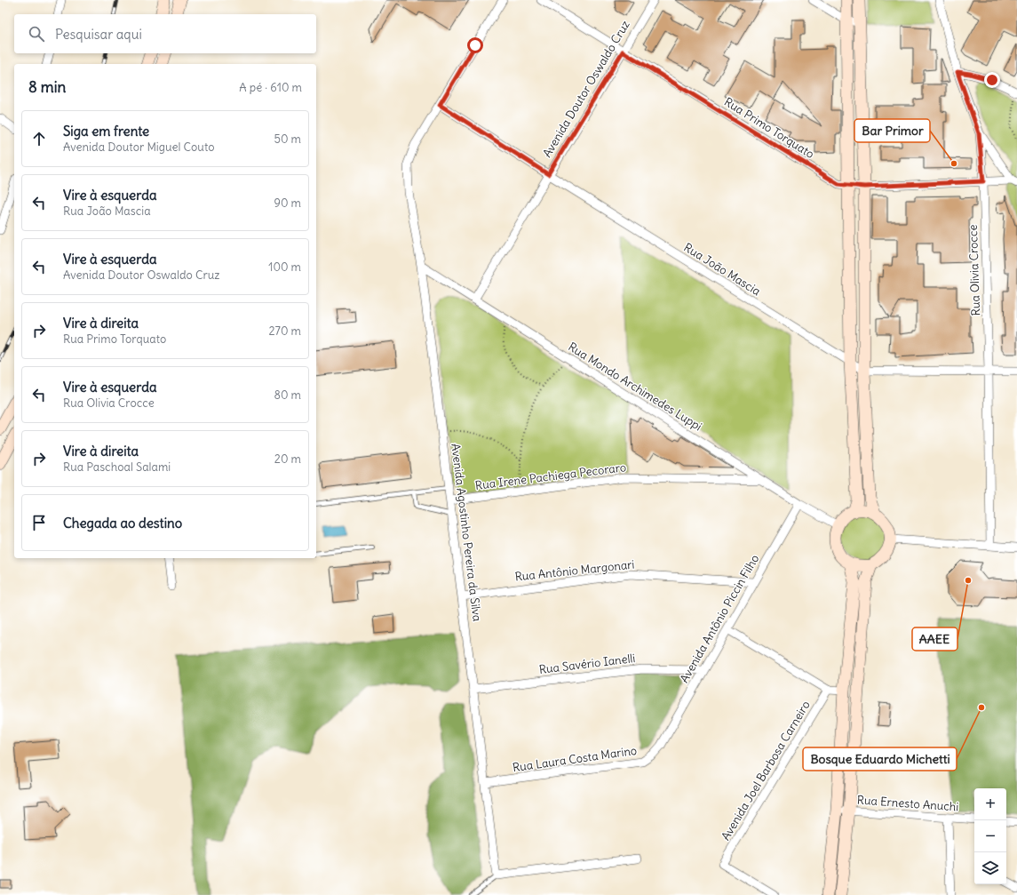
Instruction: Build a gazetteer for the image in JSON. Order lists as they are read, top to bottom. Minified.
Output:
{"streets":{"street":["Avenida Doutor Oswaldo Cruz","Rua Primo Torquato","Rua João Mascia","Rua Olivia Crocce","Rua Mondo Archimedes Luppi","Rua Irene Pachiega Pecoraro","Avenida Agostinho Pereira da Silva","Rua Antônio Margonari","Avenida Antônio Piccin Filho","Rua Savério Ianelli","Rua Laura Costa Marino","Avenida Joel Barbosa Carneiro","Rua Ernesto Anuchi"]},"crossings":[["Avenida Doutor Oswaldo Cruz","Rua Primo Torquato"],["Avenida Doutor Oswaldo Cruz","Rua João Mascia"],["Avenida Doutor Oswaldo Cruz","Rua Mondo Archimedes Luppi"],["Rua Primo Torquato","Rua Olivia Crocce"],["Rua João Mascia","Avenida Agostinho Pereira da Silva"],["Rua Mondo Archimedes Luppi","Rua Irene Pachiega Pecoraro"],["Rua Mondo Archimedes Luppi","Avenida Agostinho Pereira da Silva"],["Rua Mondo Archimedes Luppi","Avenida Antônio Piccin Filho"],["Rua Irene Pachiega Pecoraro","Avenida Agostinho Pereira da Silva"],["Avenida Agostinho Pereira da Silva","Rua Antônio Margonari"],["Avenida Agostinho Pereira da Silva","Rua Savério Ianelli"],["Avenida Agostinho Pereira da Silva","Rua Laura Costa Marino"],["Rua Antônio Margonari","Avenida Antônio Piccin Filho"],["Avenida Antônio Piccin Filho","Rua Savério Ianelli"],["Avenida Antônio Piccin Filho","Rua Laura Costa Marino"]],"places":["Bar Primor","AAEE","Bosque Eduardo Michetti"],"page":{"search":"Pesquisar aqui","heading":["8 min","A pé · 610 m"],"list":[["Siga em frente","Avenida Doutor Miguel Couto","50 m"],["Vire à esquerda","Rua João Mascia","90 m"],["Vire à esquerda","Avenida Doutor Oswaldo Cruz","100 m"],["Vire à direita","Rua Primo Torquato","270 m"],["Vire à esquerda","Rua Olivia Crocce","80 m"],["Vire à direita","Rua Paschoal Salami","20 m"],"Chegada ao destino"],"map_buttons":["+","−"]}}
